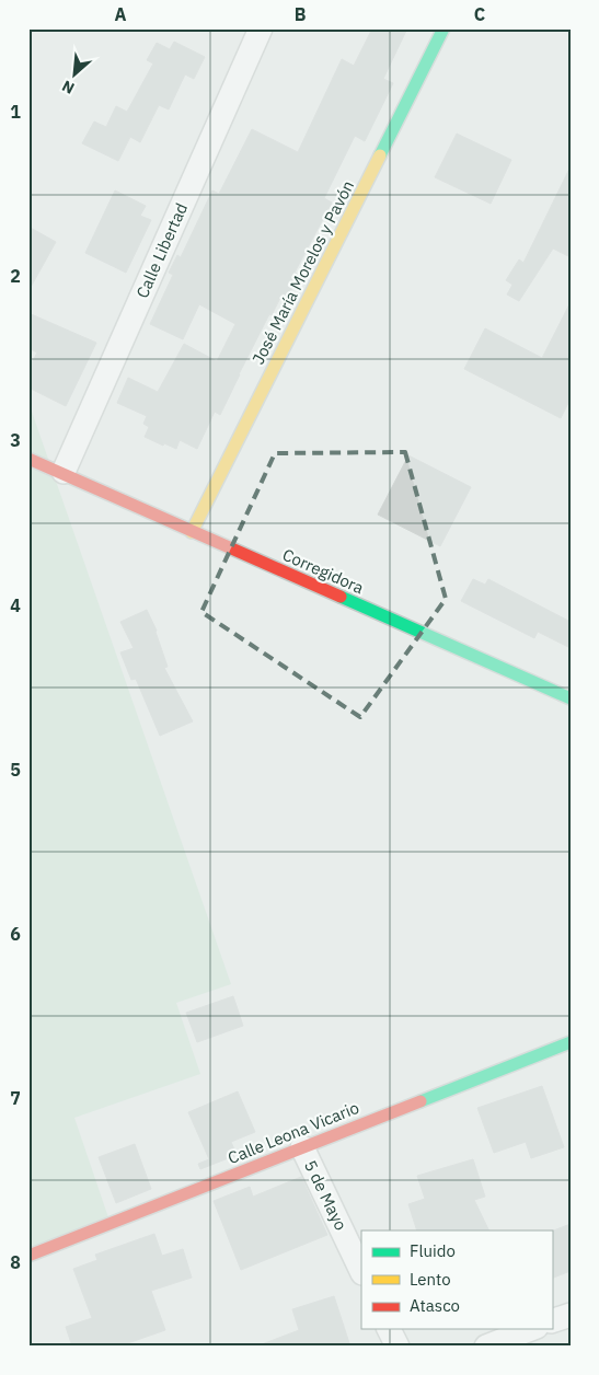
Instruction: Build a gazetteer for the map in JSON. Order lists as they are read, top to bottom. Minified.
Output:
{"streets":{"street":["Calle Libertad","José María Morelos y Pavón","Corregidora","Calle Leona Vicario","5 de Mayo"]},"crossings":[["Calle Libertad","Corregidora"],["José María Morelos y Pavón","Corregidora"],["Calle Leona Vicario","5 de Mayo"]],"legend":["Fluido","Lento","Atasco"],"north":"bottom left","grid":{"columns":["A","B","C"],"rows":["1","2","3","4","5","6","7","8"]}}
